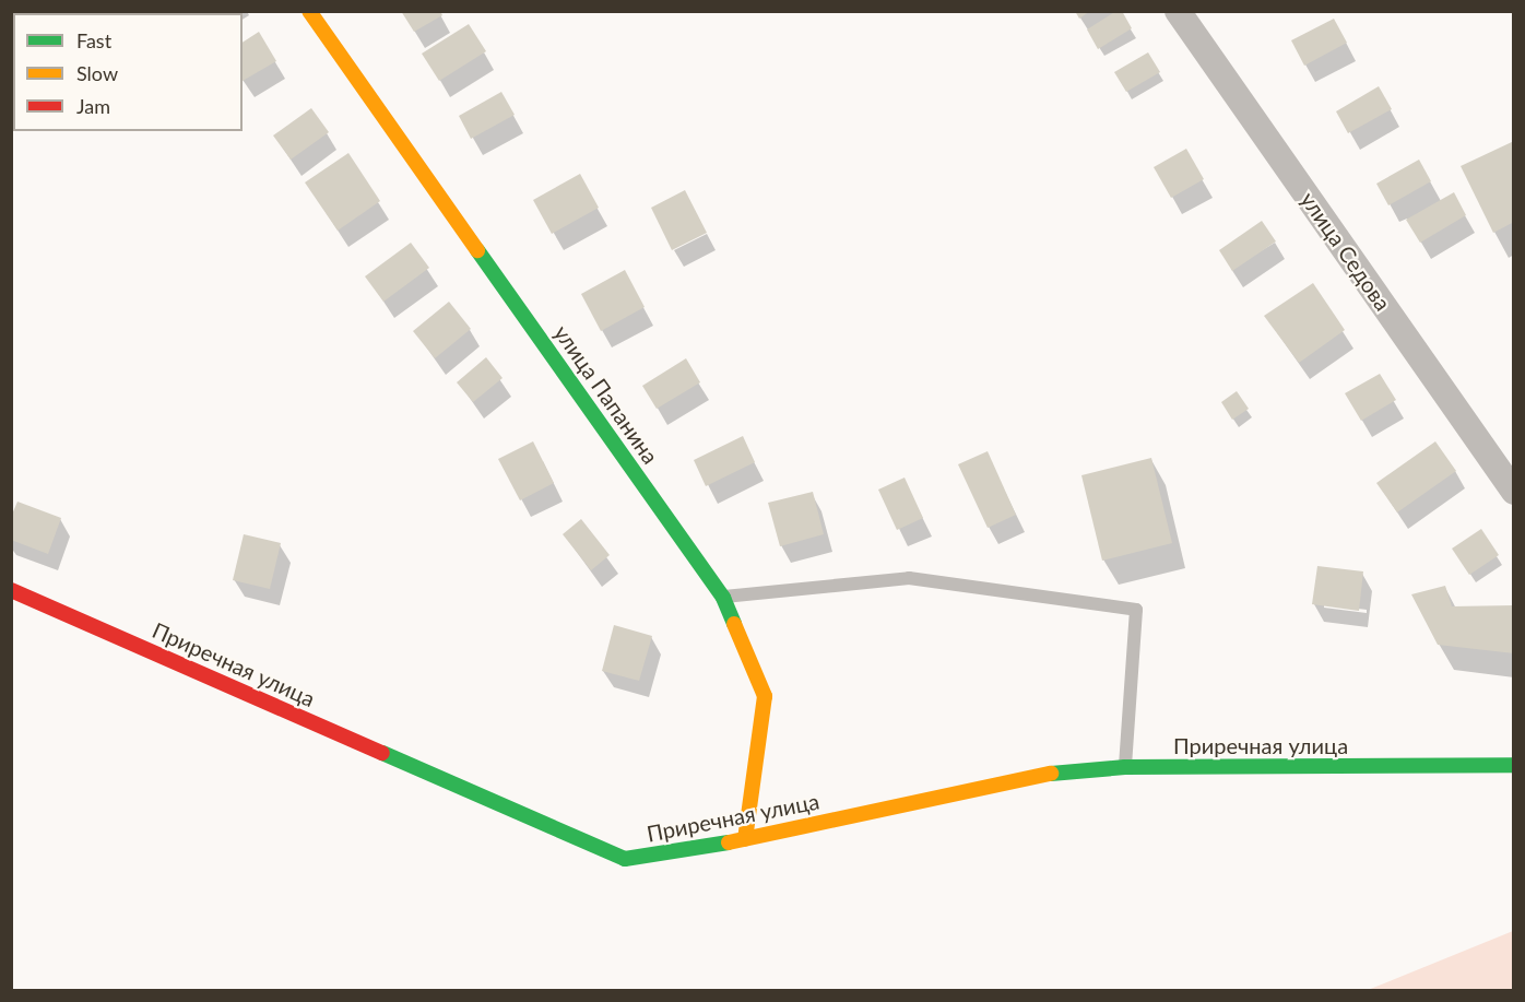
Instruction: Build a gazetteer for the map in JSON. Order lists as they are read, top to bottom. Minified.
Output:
{"streets":{"street":["улица Седова","улица Папанина","Приречная улица"]},"crossings":[["улица Папанина","Приречная улица"]],"legend":["Fast","Slow","Jam"]}
